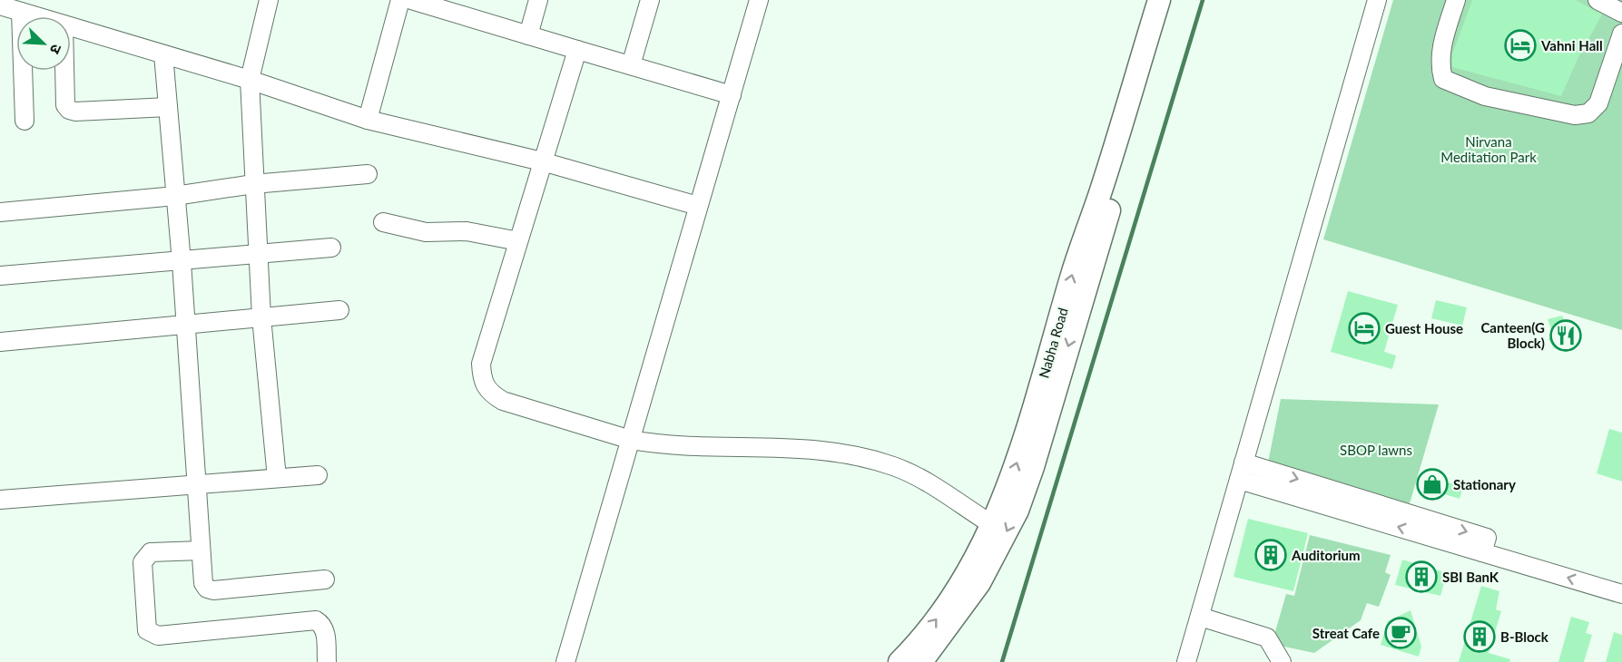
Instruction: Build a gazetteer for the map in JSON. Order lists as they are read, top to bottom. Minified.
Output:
{"streets":{"main road":["Nabha Road"]},"parks":["Nirvana Meditation Park","SBOP lawns"],"places":{"hotel":["Vahni Hall","Guest House"],"restaurant":["Canteen(G Block)"],"shop":["Stationary"],"building":["Auditorium","SBI BanK","B-Block"],"cafe":["Streat Cafe"]},"north":"bottom right"}
